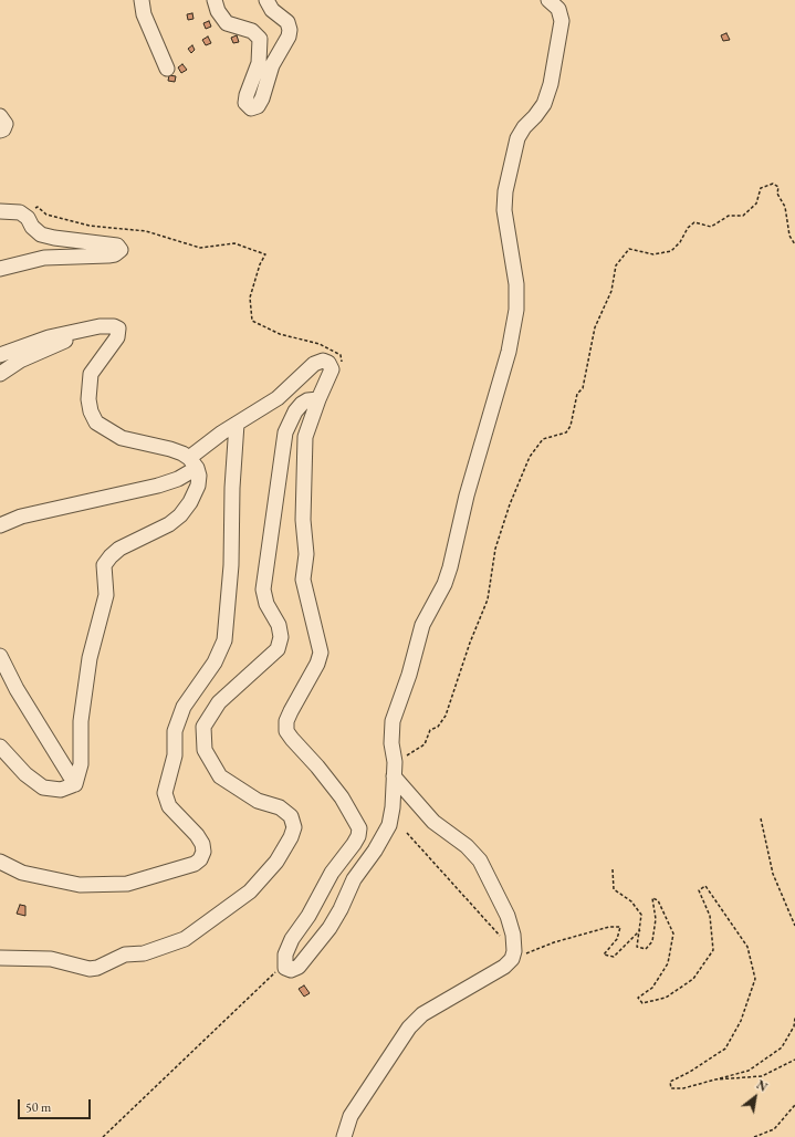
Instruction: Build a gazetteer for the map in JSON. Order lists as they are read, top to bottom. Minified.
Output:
{"scale_bar":"50 m","north":"top right"}
